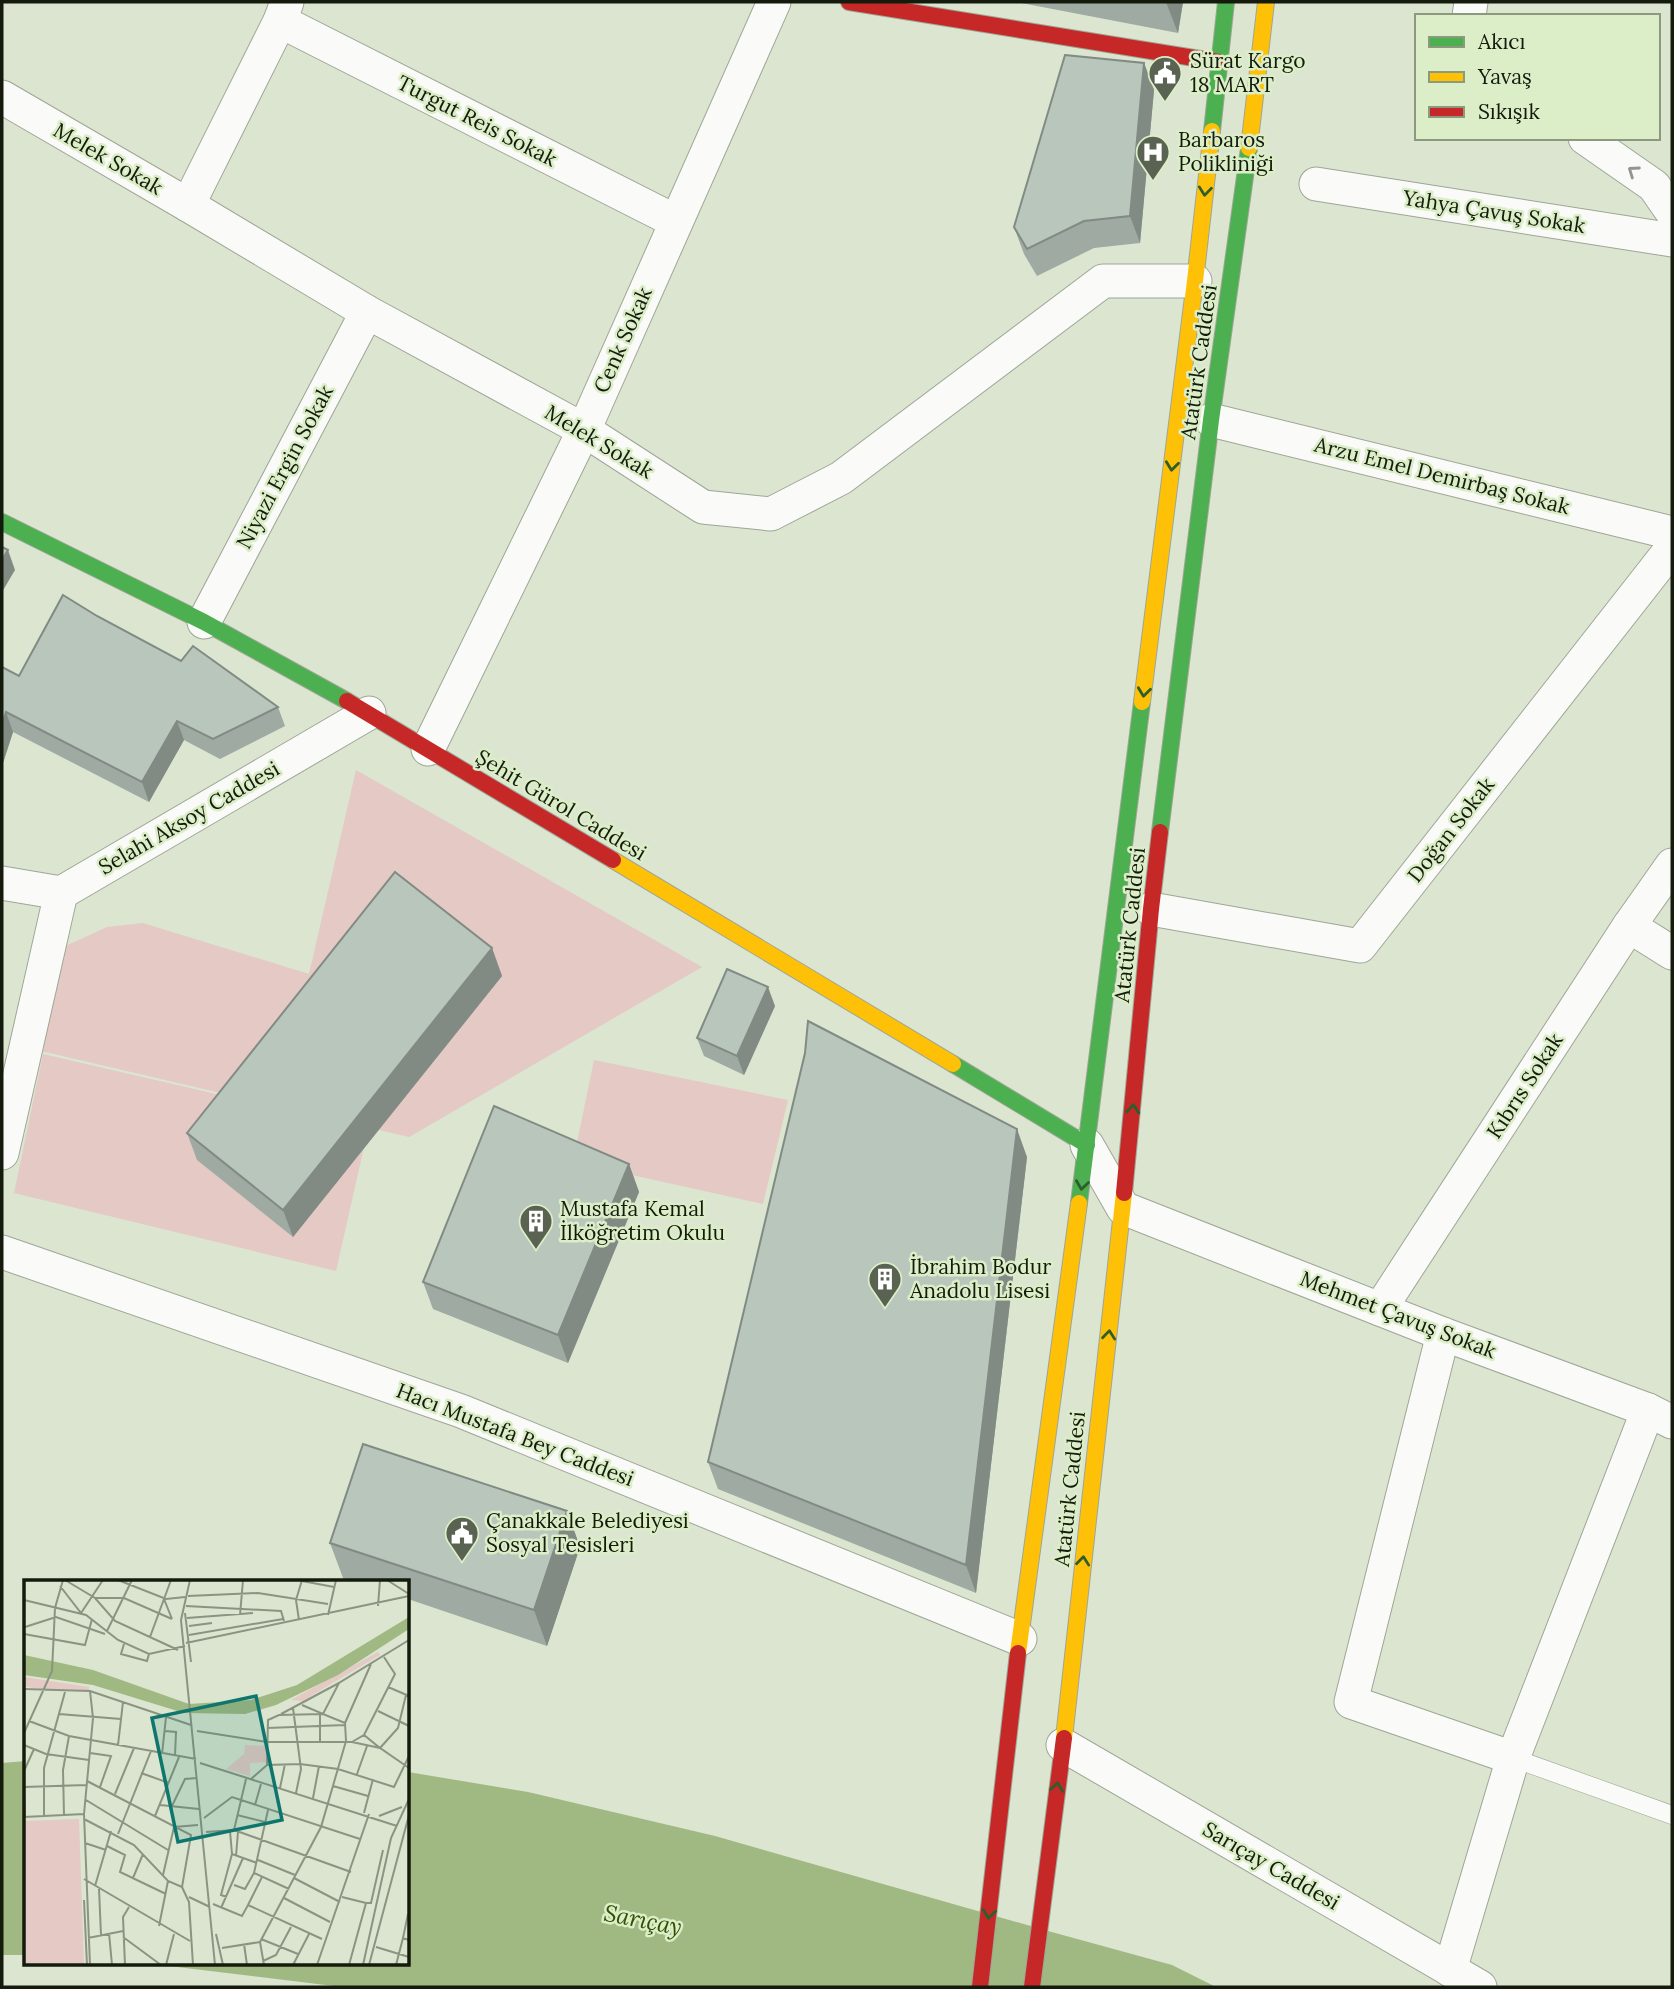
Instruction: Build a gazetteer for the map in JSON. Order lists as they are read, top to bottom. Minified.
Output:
{"streets":{"main road":["Atatürk Caddesi","Şehit Gürol Caddesi"],"street":["Turgut Reis Sokak","Melek Sokak","Yahya Çavuş Sokak","Cenk Sokak","Niyazi Ergin Sokak","Arzu Emel Demirbaş Sokak","Selahi Aksoy Caddesi","Doğan Sokak","Kıbrıs Sokak","Mehmet Çavuş Sokak","Hacı Mustafa Bey Caddesi","Sarıçay Caddesi"]},"crossings":[["Turgut Reis Sokak","Cenk Sokak"],["Melek Sokak","Cenk Sokak"],["Melek Sokak","Atatürk Caddesi"],["Melek Sokak","Niyazi Ergin Sokak"],["Cenk Sokak","Şehit Gürol Caddesi"],["Atatürk Caddesi","Arzu Emel Demirbaş Sokak"],["Atatürk Caddesi","Şehit Gürol Caddesi"],["Atatürk Caddesi","Doğan Sokak"],["Atatürk Caddesi","Mehmet Çavuş Sokak"],["Atatürk Caddesi","Hacı Mustafa Bey Caddesi"],["Atatürk Caddesi","Sarıçay Caddesi"],["Niyazi Ergin Sokak","Şehit Gürol Caddesi"],["Şehit Gürol Caddesi","Selahi Aksoy Caddesi"],["Kıbrıs Sokak","Mehmet Çavuş Sokak"]],"water":["Sarıçay"],"places":{"public building":["Sürat Kargo 18 MART","Çanakkale Belediyesi Sosyal Tesisleri"],"hospital":["Barbaros Polikliniği"],"building":["Mustafa Kemal İlköğretim Okulu","İbrahim Bodur Anadolu Lisesi"]},"legend":["Akıcı","Yavaş","Sıkışık"]}
